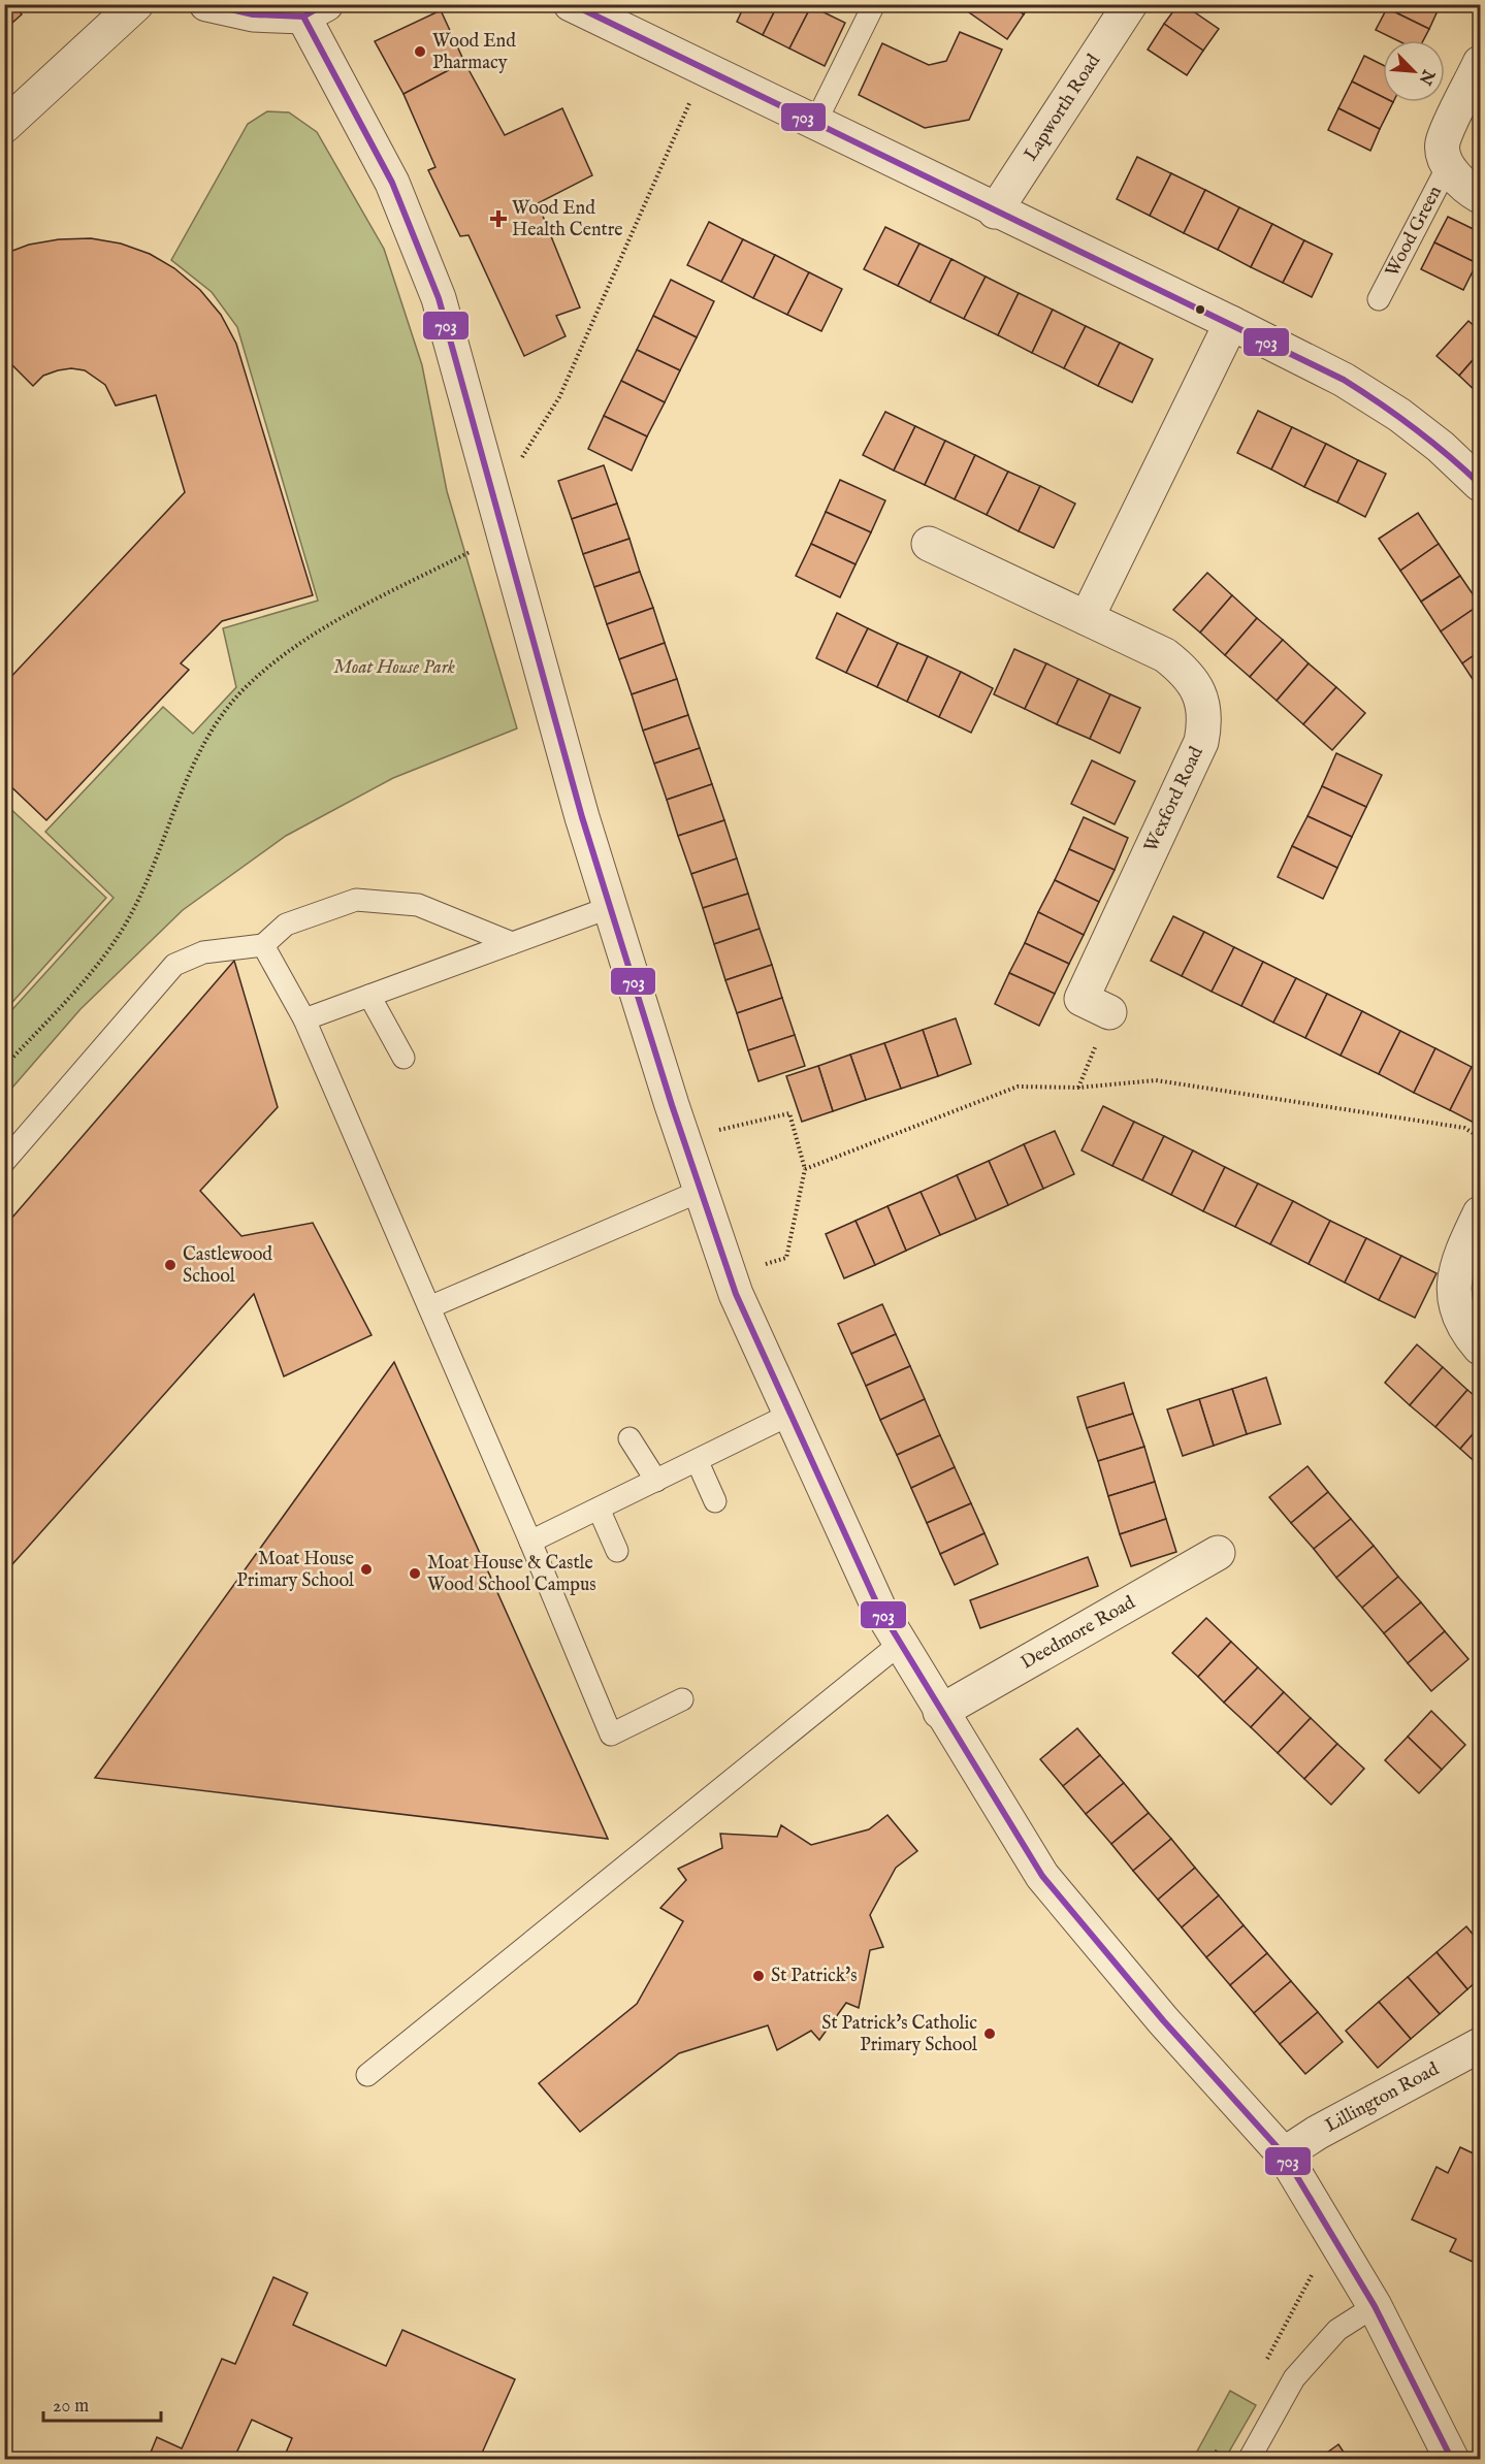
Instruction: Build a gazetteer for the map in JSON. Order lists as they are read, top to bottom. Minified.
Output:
{"streets":{"street":["Lapworth Road","Wood Green","Wexford Road","Deedmore Road","Lillington Road"]},"parks":["Moat House Park"],"places":{"other":["Wood End Pharmacy","Castlewood School","Moat House Primary School","Moat House & Castle Wood School Campus","St Patrick's","St Patrick's Catholic Primary School"],"health":["Wood End Health Centre"]},"lines":["transit line 703"],"scale_bar":"20 m","north":"bottom right"}
